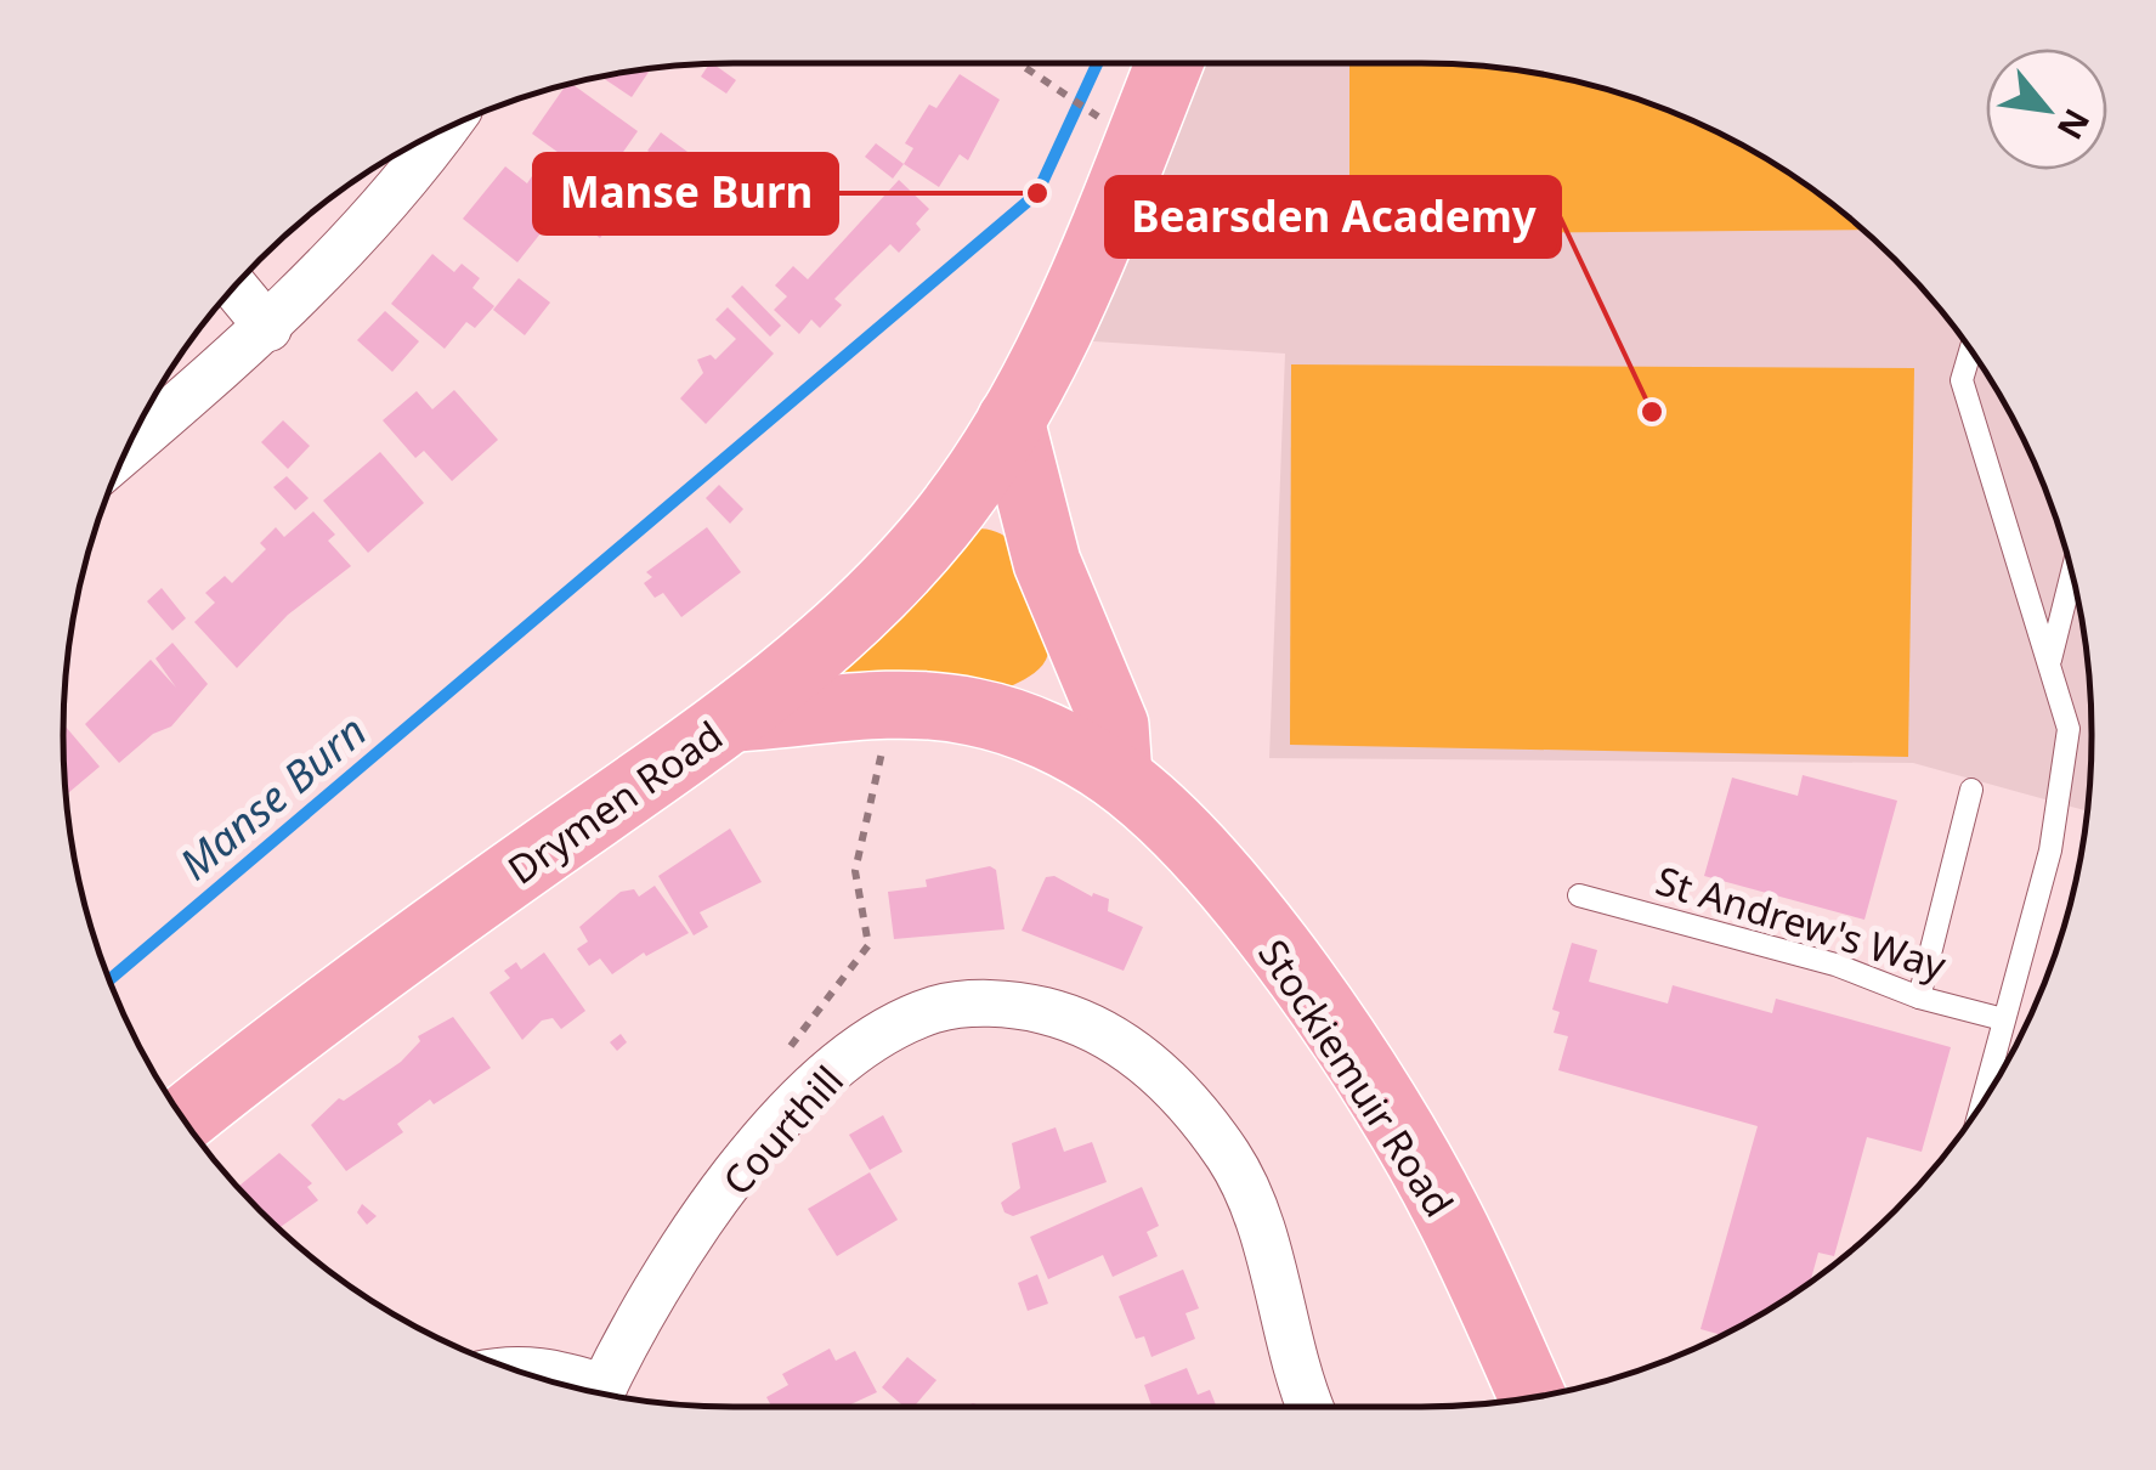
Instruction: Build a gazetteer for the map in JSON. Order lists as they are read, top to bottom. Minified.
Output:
{"streets":{"main road":["Drymen Road","Stockiemuir Road"],"street":["Courthill"],"lane":["St Andrew's Way"]},"crossings":[["Drymen Road","Stockiemuir Road"]],"water":["Manse Burn"],"places":["Manse Burn","Bearsden Academy"],"north":"bottom right"}
